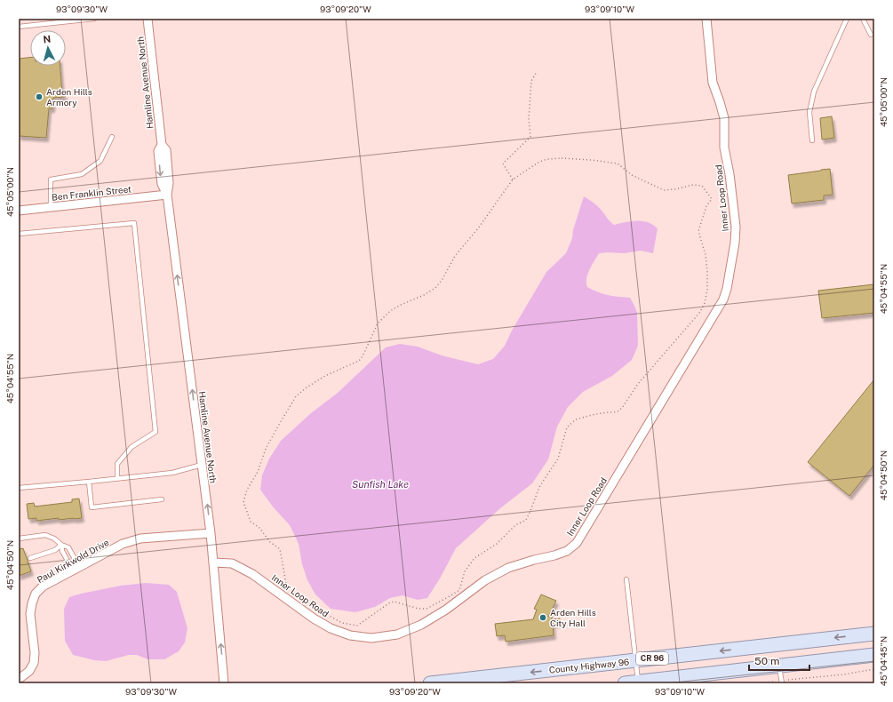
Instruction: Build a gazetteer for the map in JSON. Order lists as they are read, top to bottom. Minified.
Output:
{"streets":{"main road":["CR 96","County Highway 96"],"street":["Hamline Avenue North","Ben Franklin Street","Inner Loop Road","Paul Kirkwold Drive"]},"crossings":[["Hamline Avenue North","Ben Franklin Street"],["Hamline Avenue North","Inner Loop Road"],["Hamline Avenue North","Paul Kirkwold Drive"]],"one_way":["Hamline Avenue North"],"water":["Sunfish Lake"],"places":["Arden Hills Armory","Arden Hills City Hall"],"scale_bar":"50 m","north":"top","coordinates":["93°09'30\"W","93°09'20\"W","93°09'10\"W","45°05'00\"N","45°04'55\"N","45°04'50\"N","45°04'45\"N"]}
